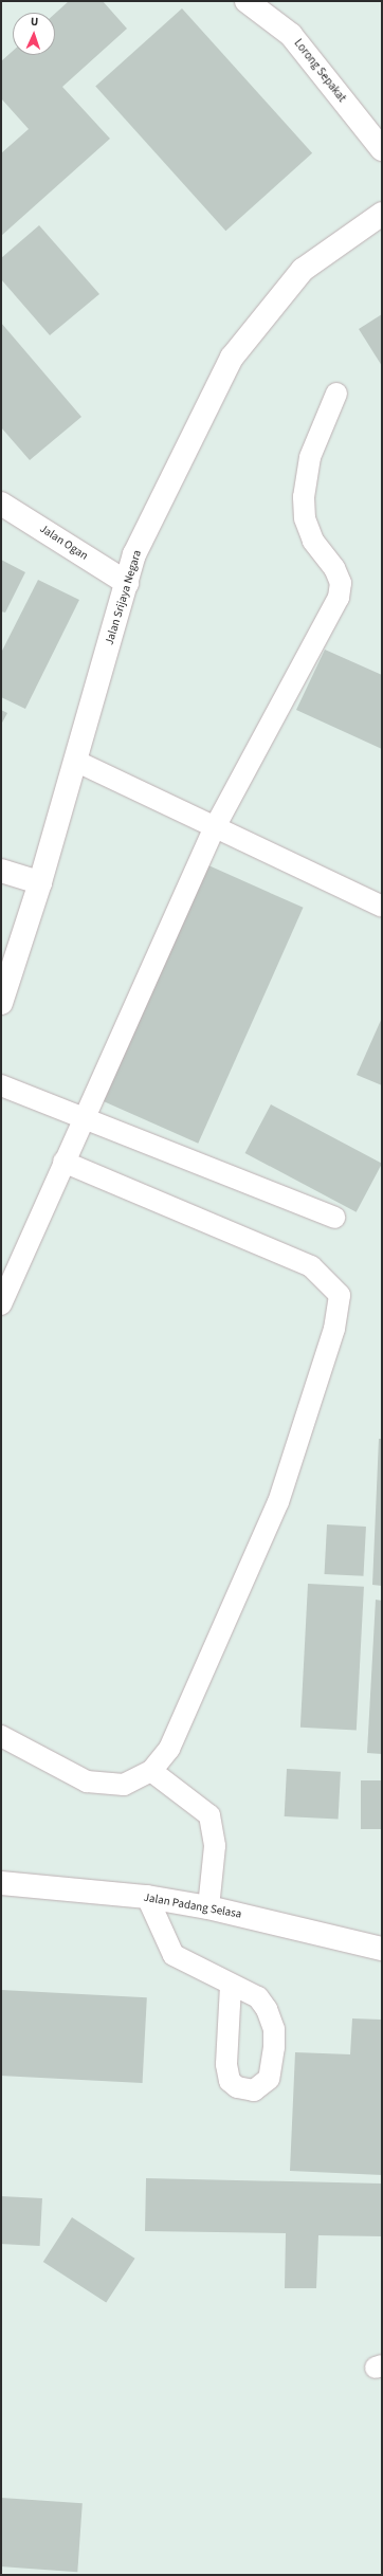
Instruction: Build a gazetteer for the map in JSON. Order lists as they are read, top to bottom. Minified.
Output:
{"streets":{"main road":["Lorong Sepakat","Jalan Ogan","Jalan Srijaya Negara","Jalan Padang Selasa"]},"crossings":[["Jalan Ogan","Jalan Srijaya Negara"]],"north":"top"}
